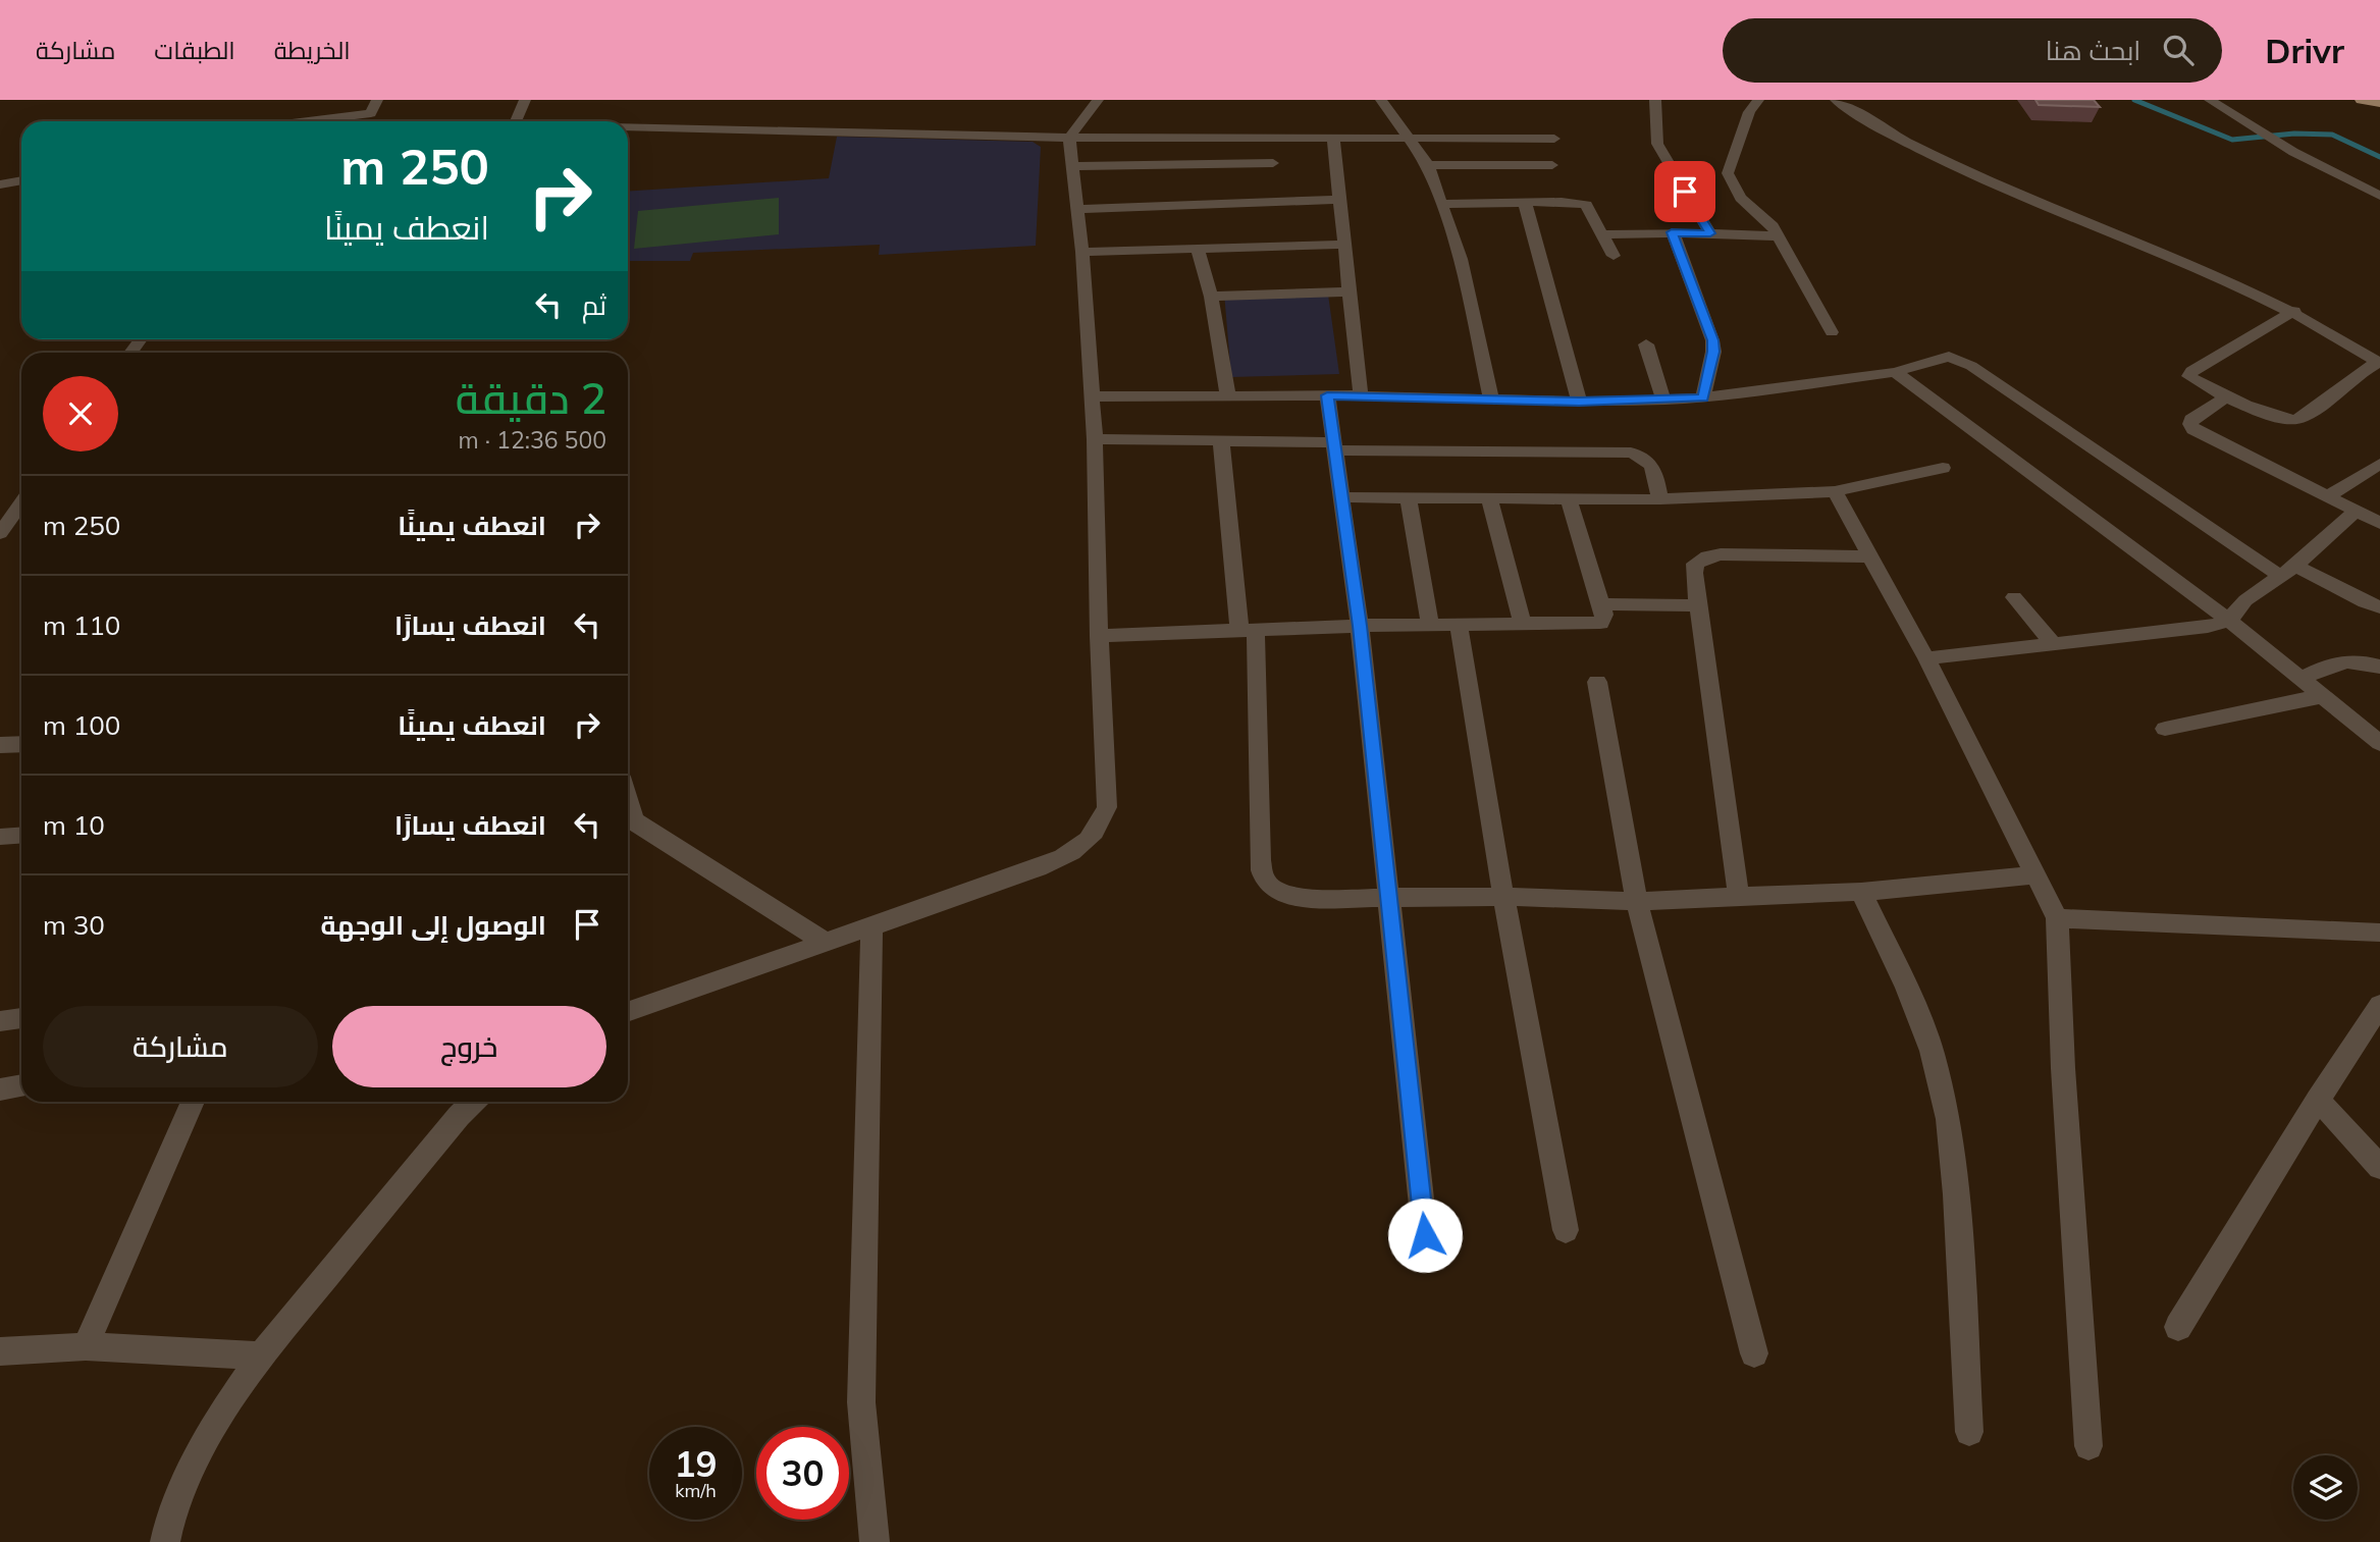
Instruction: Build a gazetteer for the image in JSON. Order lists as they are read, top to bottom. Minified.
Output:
{"page":{"header":"Drivr","search":"ابحث هنا","nav":["الخريطة","الطبقات","مشاركة"],"turn":["250 m","انعطف يمينًا"],"then":"ثم","heading":["2 دقيقة","500 m · 12:36"],"list":[{"name":"انعطف يمينًا","value":"250 m"},{"name":"انعطف يسارًا","value":"110 m"},{"name":"انعطف يمينًا","value":"100 m"},{"name":"انعطف يسارًا","value":"10 m"},{"name":"الوصول إلى الوجهة","value":"30 m"}],"buttons":["خروج","مشاركة"],"speed":"19 km/h","limit":"30"}}
